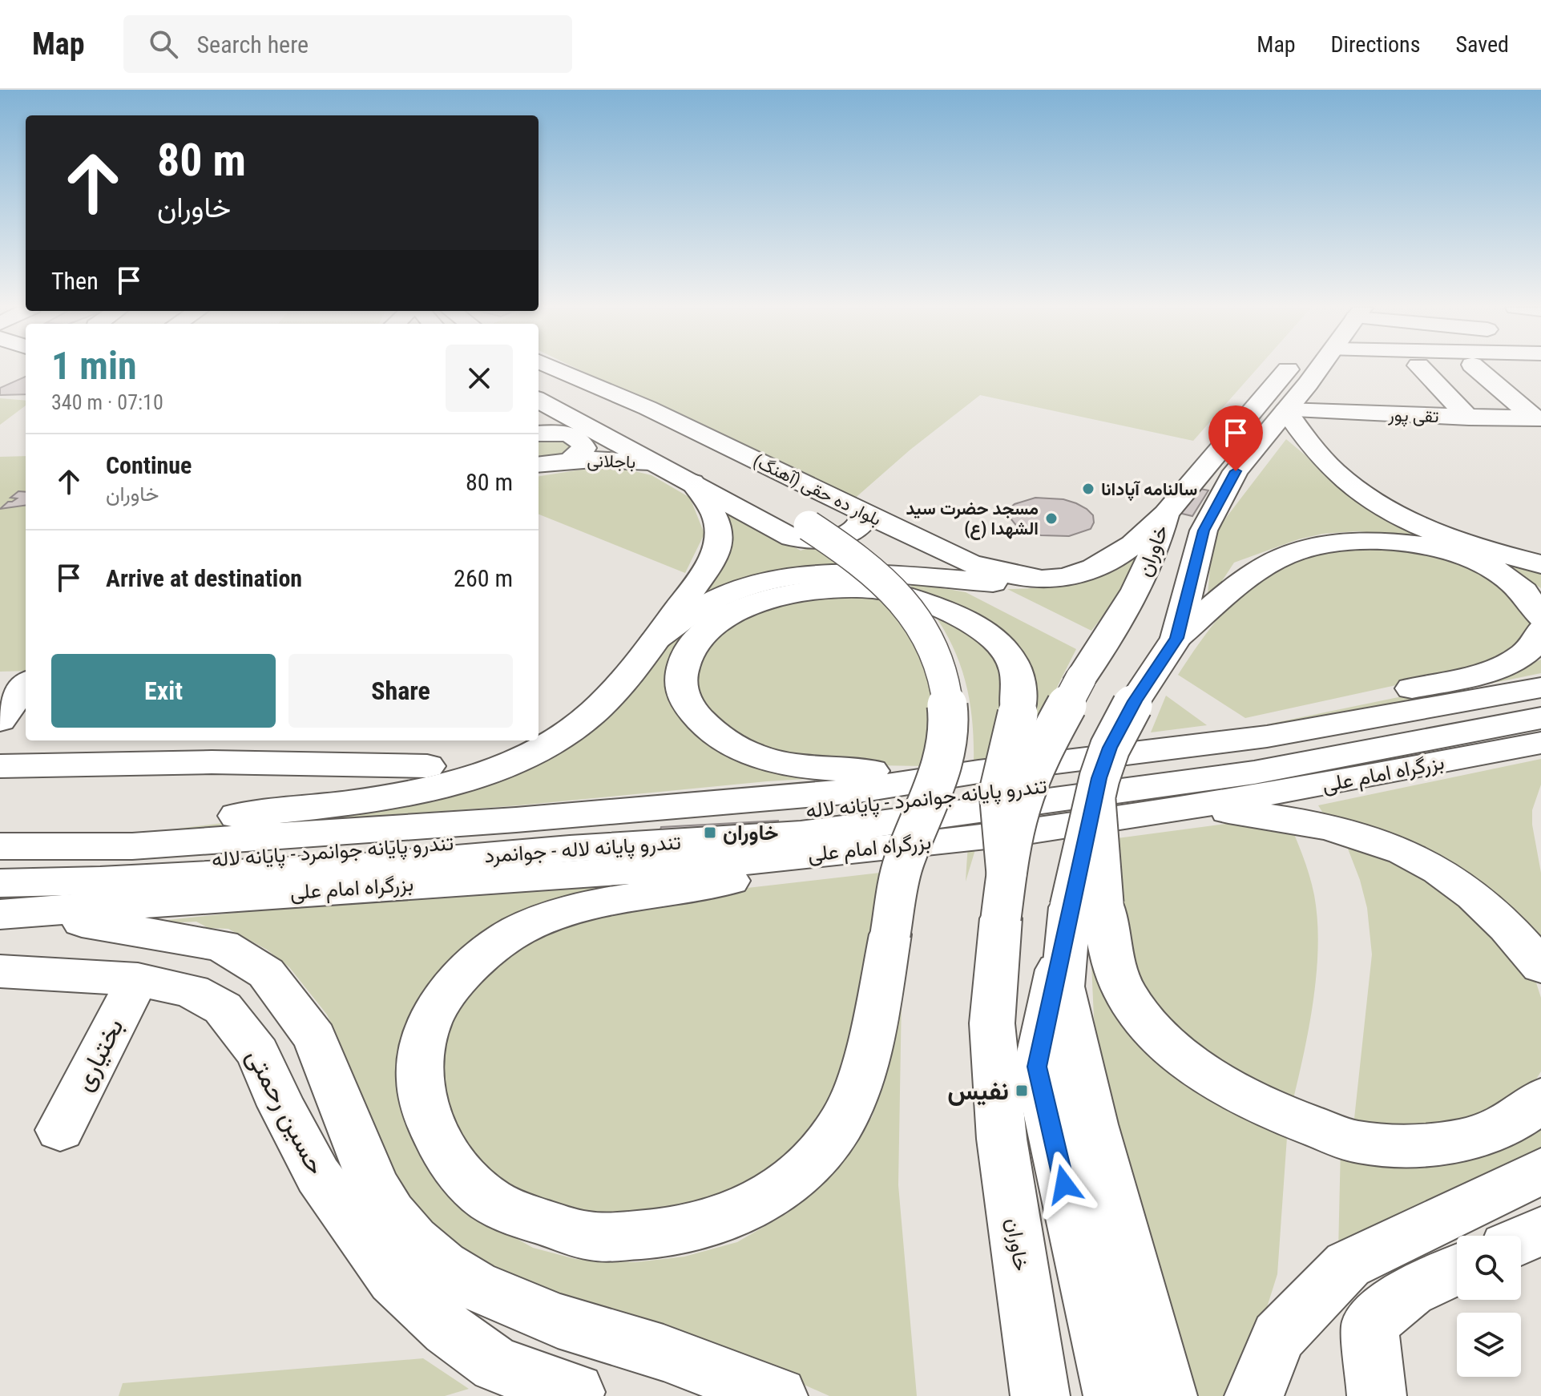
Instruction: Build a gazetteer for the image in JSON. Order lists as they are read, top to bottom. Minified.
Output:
{"streets":{"main road":["تقی پور","باجلانی","بلوار ده حقی (آهنگ)","خاوران","بزرگراه امام علی","تندرو پایانه جوانمرد - پایانه لاله","تندرو پایانه لاله - جوانمرد","بختیاری","حسین رحمتی"]},"crossings":[["تقی پور","خاوران"],["بلوار ده حقی (آهنگ)","خاوران"],["بلوار ده حقی (آهنگ)","بزرگراه امام علی"],["بختیاری","حسین رحمتی"]],"places":{"other":["سالنامه آپادانا","مسجد حضرت سید الشهدا (ع)"],"transit":["خاوران","نفیس"]},"page":{"header":"Map","search":"Search here","nav":["Map","Directions","Saved"],"turn":["80 m","خاوران"],"then":"Then","heading":["1 min","340 m · 07:10"],"list":[{"name":"Continue","note":"خاوران","value":"80 m"},{"name":"Arrive at destination","value":"260 m"}],"buttons":["Exit","Share"]}}
